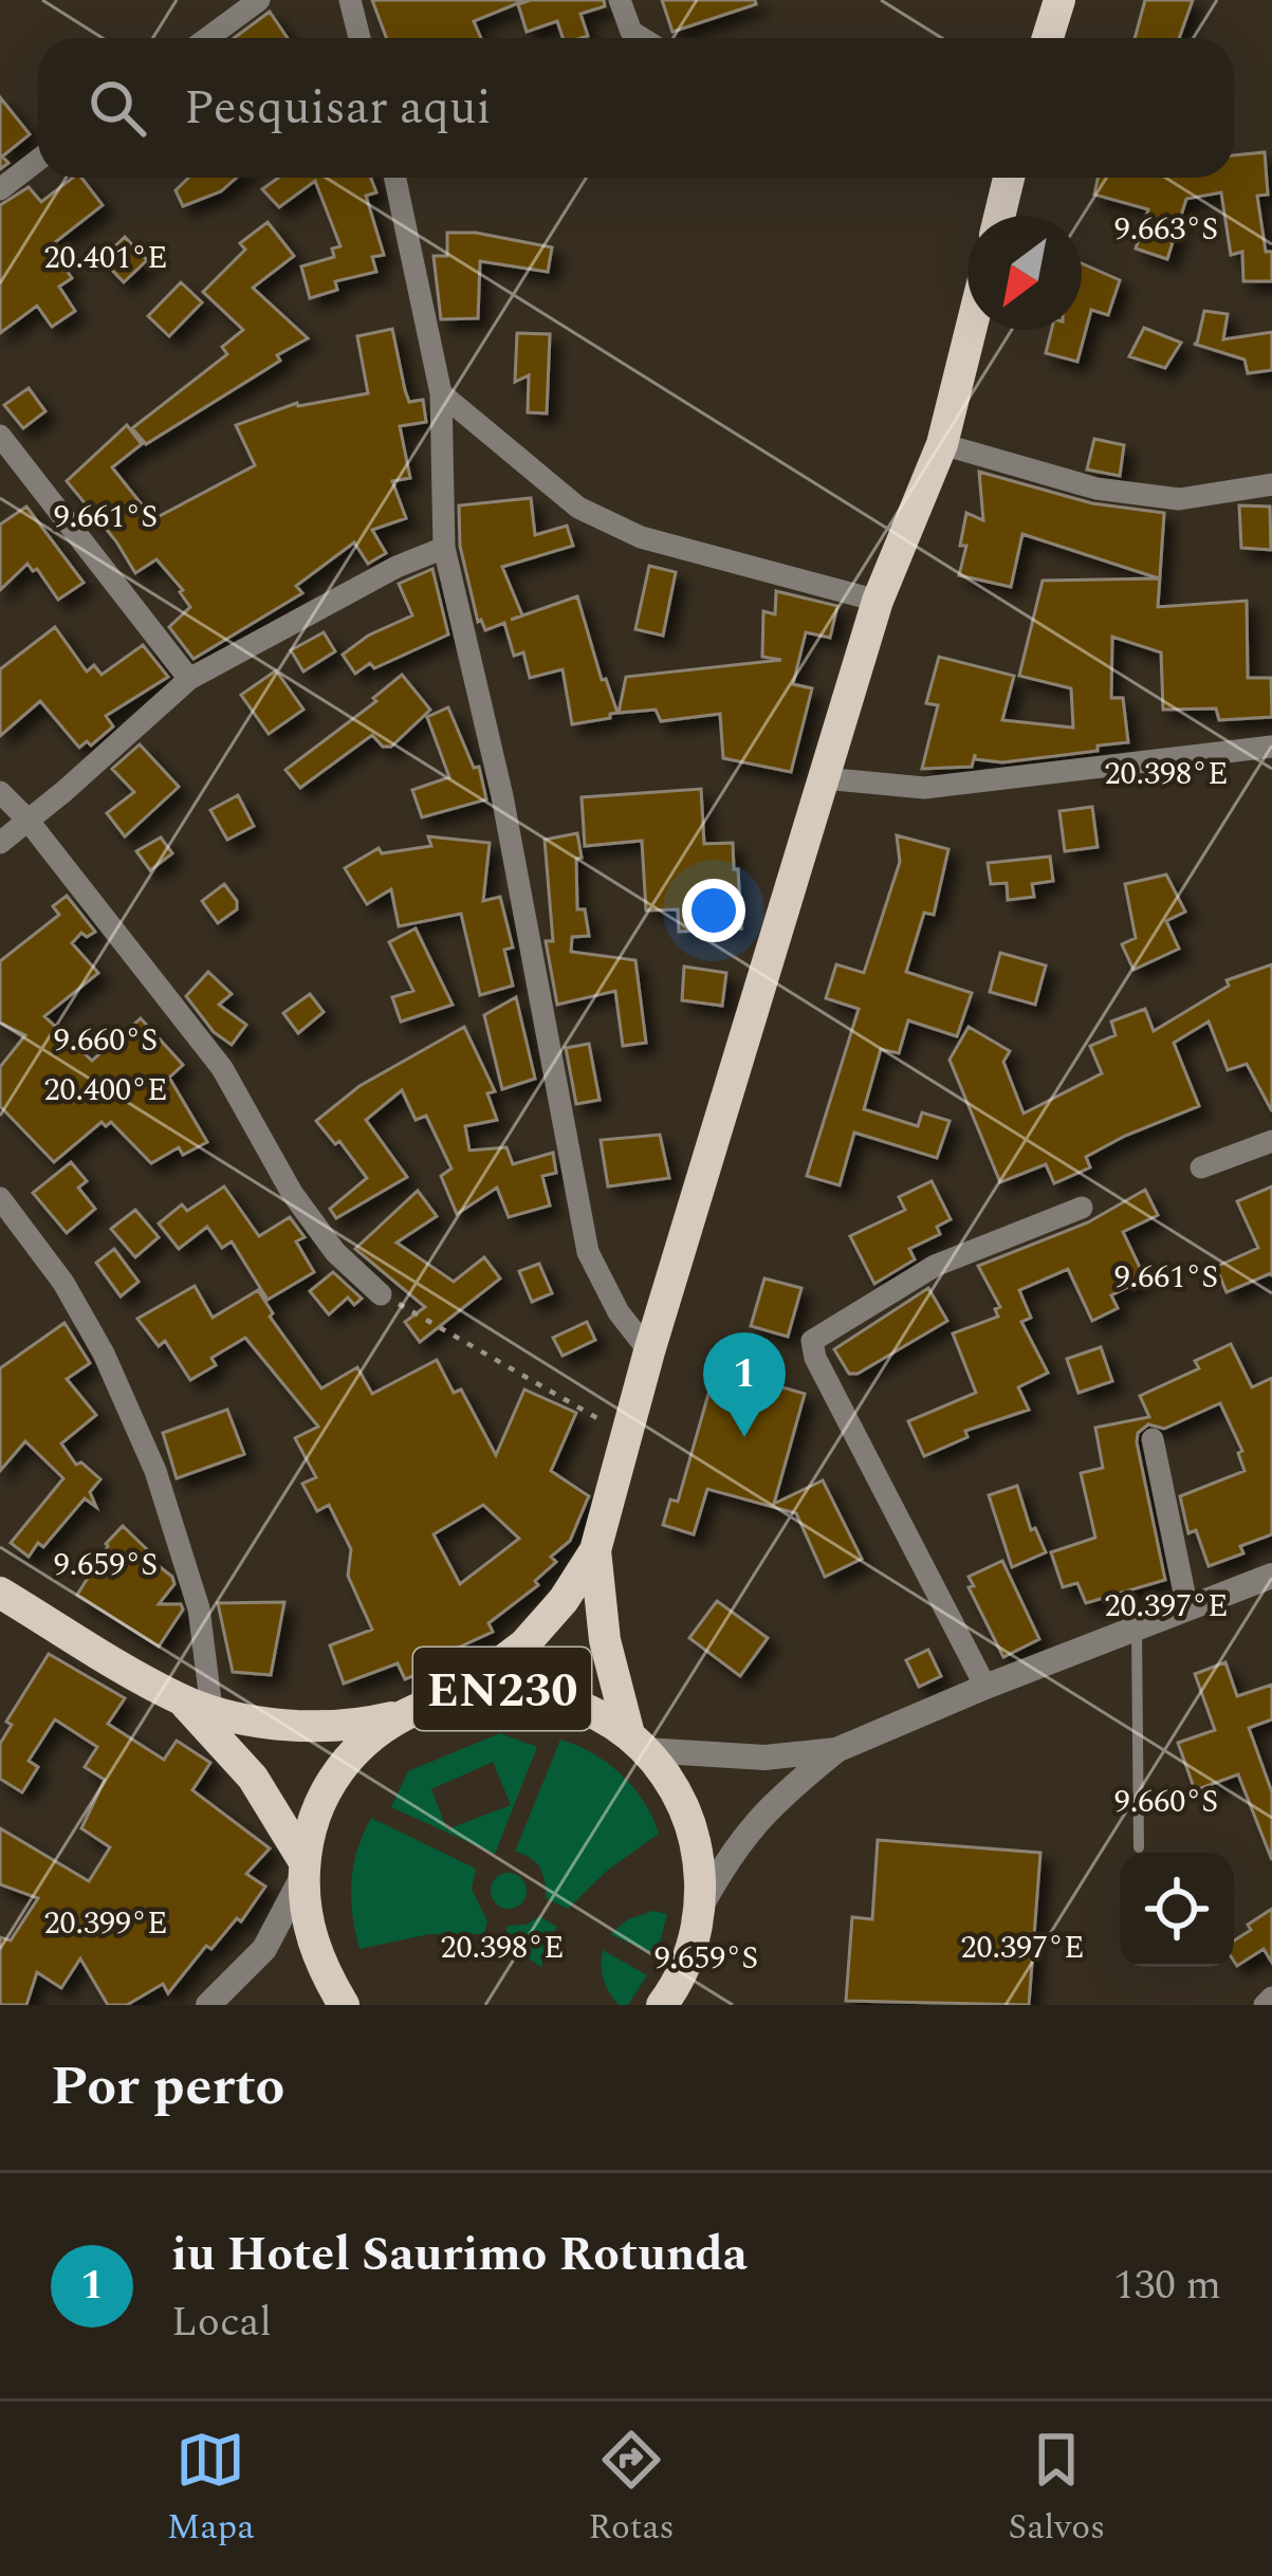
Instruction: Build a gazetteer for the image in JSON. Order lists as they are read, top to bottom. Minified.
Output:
{"streets":{"main road":["EN230"]},"north":"bottom left","page":{"search":"Pesquisar aqui","pins":"1","heading":"Por perto","list":[{"mark":"1","name":"iu Hotel Saurimo Rotunda","note":"Local","value":"130 m"}],"nav":["Mapa","Rotas","Salvos"]},"coordinates":["9.663°S","20.401°E","9.661°S","20.398°E","9.660°S","20.400°E","9.659°S","20.397°E","20.399°E"]}
